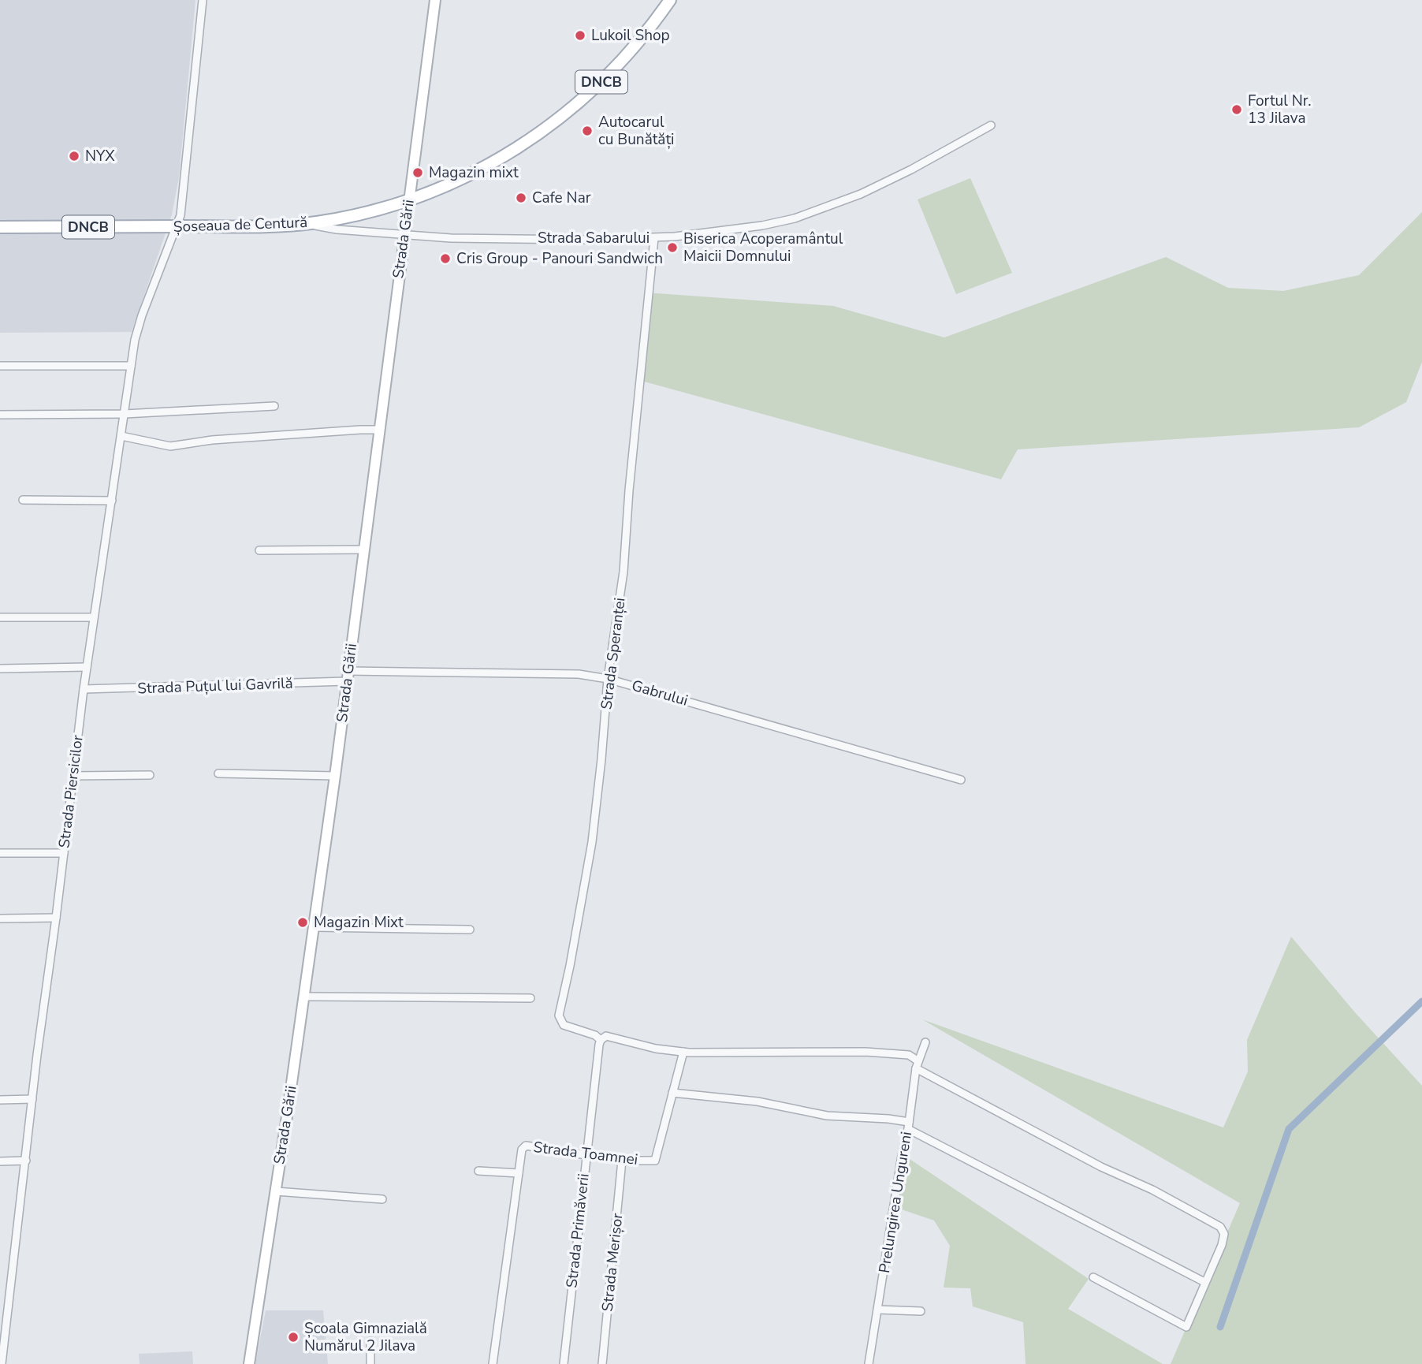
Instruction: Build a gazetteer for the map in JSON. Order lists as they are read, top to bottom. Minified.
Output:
{"streets":{"main road":["DNCB","Șoseaua de Centură","Strada Gării"],"street":["Strada Sabarului","Strada Speranței","Strada Puțul lui Gavrilă","Gabrului","Strada Piersicilor","Strada Toamnei","Prelungirea Ungureni","Strada Primăverii","Strada Merișor"]},"crossings":[["Șoseaua de Centură","Strada Sabarului"],["Șoseaua de Centură","Strada Gării"],["Șoseaua de Centură","Strada Piersicilor"],["Strada Sabarului","Strada Gării"],["Strada Sabarului","Strada Speranței"],["Strada Gării","Strada Puțul lui Gavrilă"],["Strada Gării","Gabrului"],["Strada Speranței","Gabrului"],["Strada Speranței","Strada Toamnei"],["Strada Speranței","Prelungirea Ungureni"],["Strada Speranței","Strada Primăverii"],["Strada Puțul lui Gavrilă","Gabrului"],["Strada Puțul lui Gavrilă","Strada Piersicilor"],["Strada Toamnei","Strada Primăverii"],["Strada Toamnei","Strada Merișor"]],"places":["Lukoil Shop","Fortul Nr. 13 Jilava","Autocarul cu Bunătăți","NYX","Magazin mixt","Cafe Nar","Biserica Acoperamântul Maicii Domnului","Cris Group - Panouri Sandwich","Magazin Mixt","Școala Gimnazială Numărul 2 Jilava"]}
